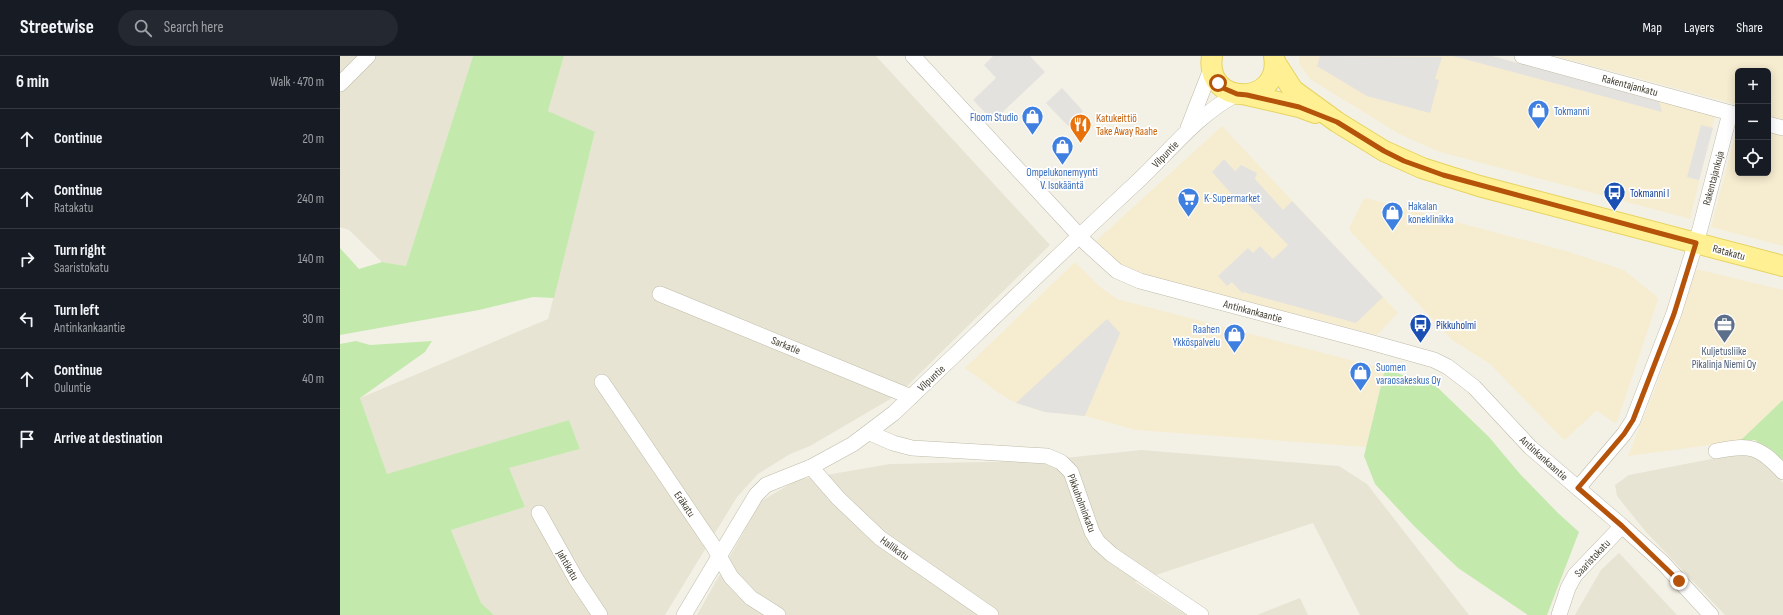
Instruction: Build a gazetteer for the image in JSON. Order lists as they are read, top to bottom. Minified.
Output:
{"streets":{"main road":["Ratakatu"],"street":["Rakentajankatu","Vilpuntie","Rakentajankuja","Antinkankaantie","Sarkatie","Pikkuholminkatu","Eräkatu","Hallikatu","Saaristokatu","Jahtikatu"]},"crossings":[["Rakentajankatu","Rakentajankuja"],["Vilpuntie","Ratakatu"],["Vilpuntie","Antinkankaantie"],["Vilpuntie","Sarkatie"],["Vilpuntie","Pikkuholminkatu"],["Vilpuntie","Eräkatu"],["Vilpuntie","Hallikatu"],["Rakentajankuja","Ratakatu"],["Antinkankaantie","Saaristokatu"]],"places":{"shop":["Tokmanni","Floom Studio","Ompelukonemyynti V. Isokääntä","Hakalan koneklinikka","Raahen Ykköspalvelu","Suomen varaosakeskus Oy"],"restaurant":["Katukeittiö Take Away Raahe"],"bus stop":["Tokmanni I","Pikkuholmi"],"supermarket":["K-Supermarket"],"office":["Kuljetusliike Pikalinja Niemi Oy"]},"page":{"header":"Streetwise","search":"Search here","nav":["Map","Layers","Share"],"heading":["6 min","Walk · 470 m"],"map_buttons":["+","−"],"list":[["Continue","20 m"],["Continue","Ratakatu","240 m"],["Turn right","Saaristokatu","140 m"],["Turn left","Antinkankaantie","30 m"],["Continue","Ouluntie","40 m"],"Arrive at destination"]}}
